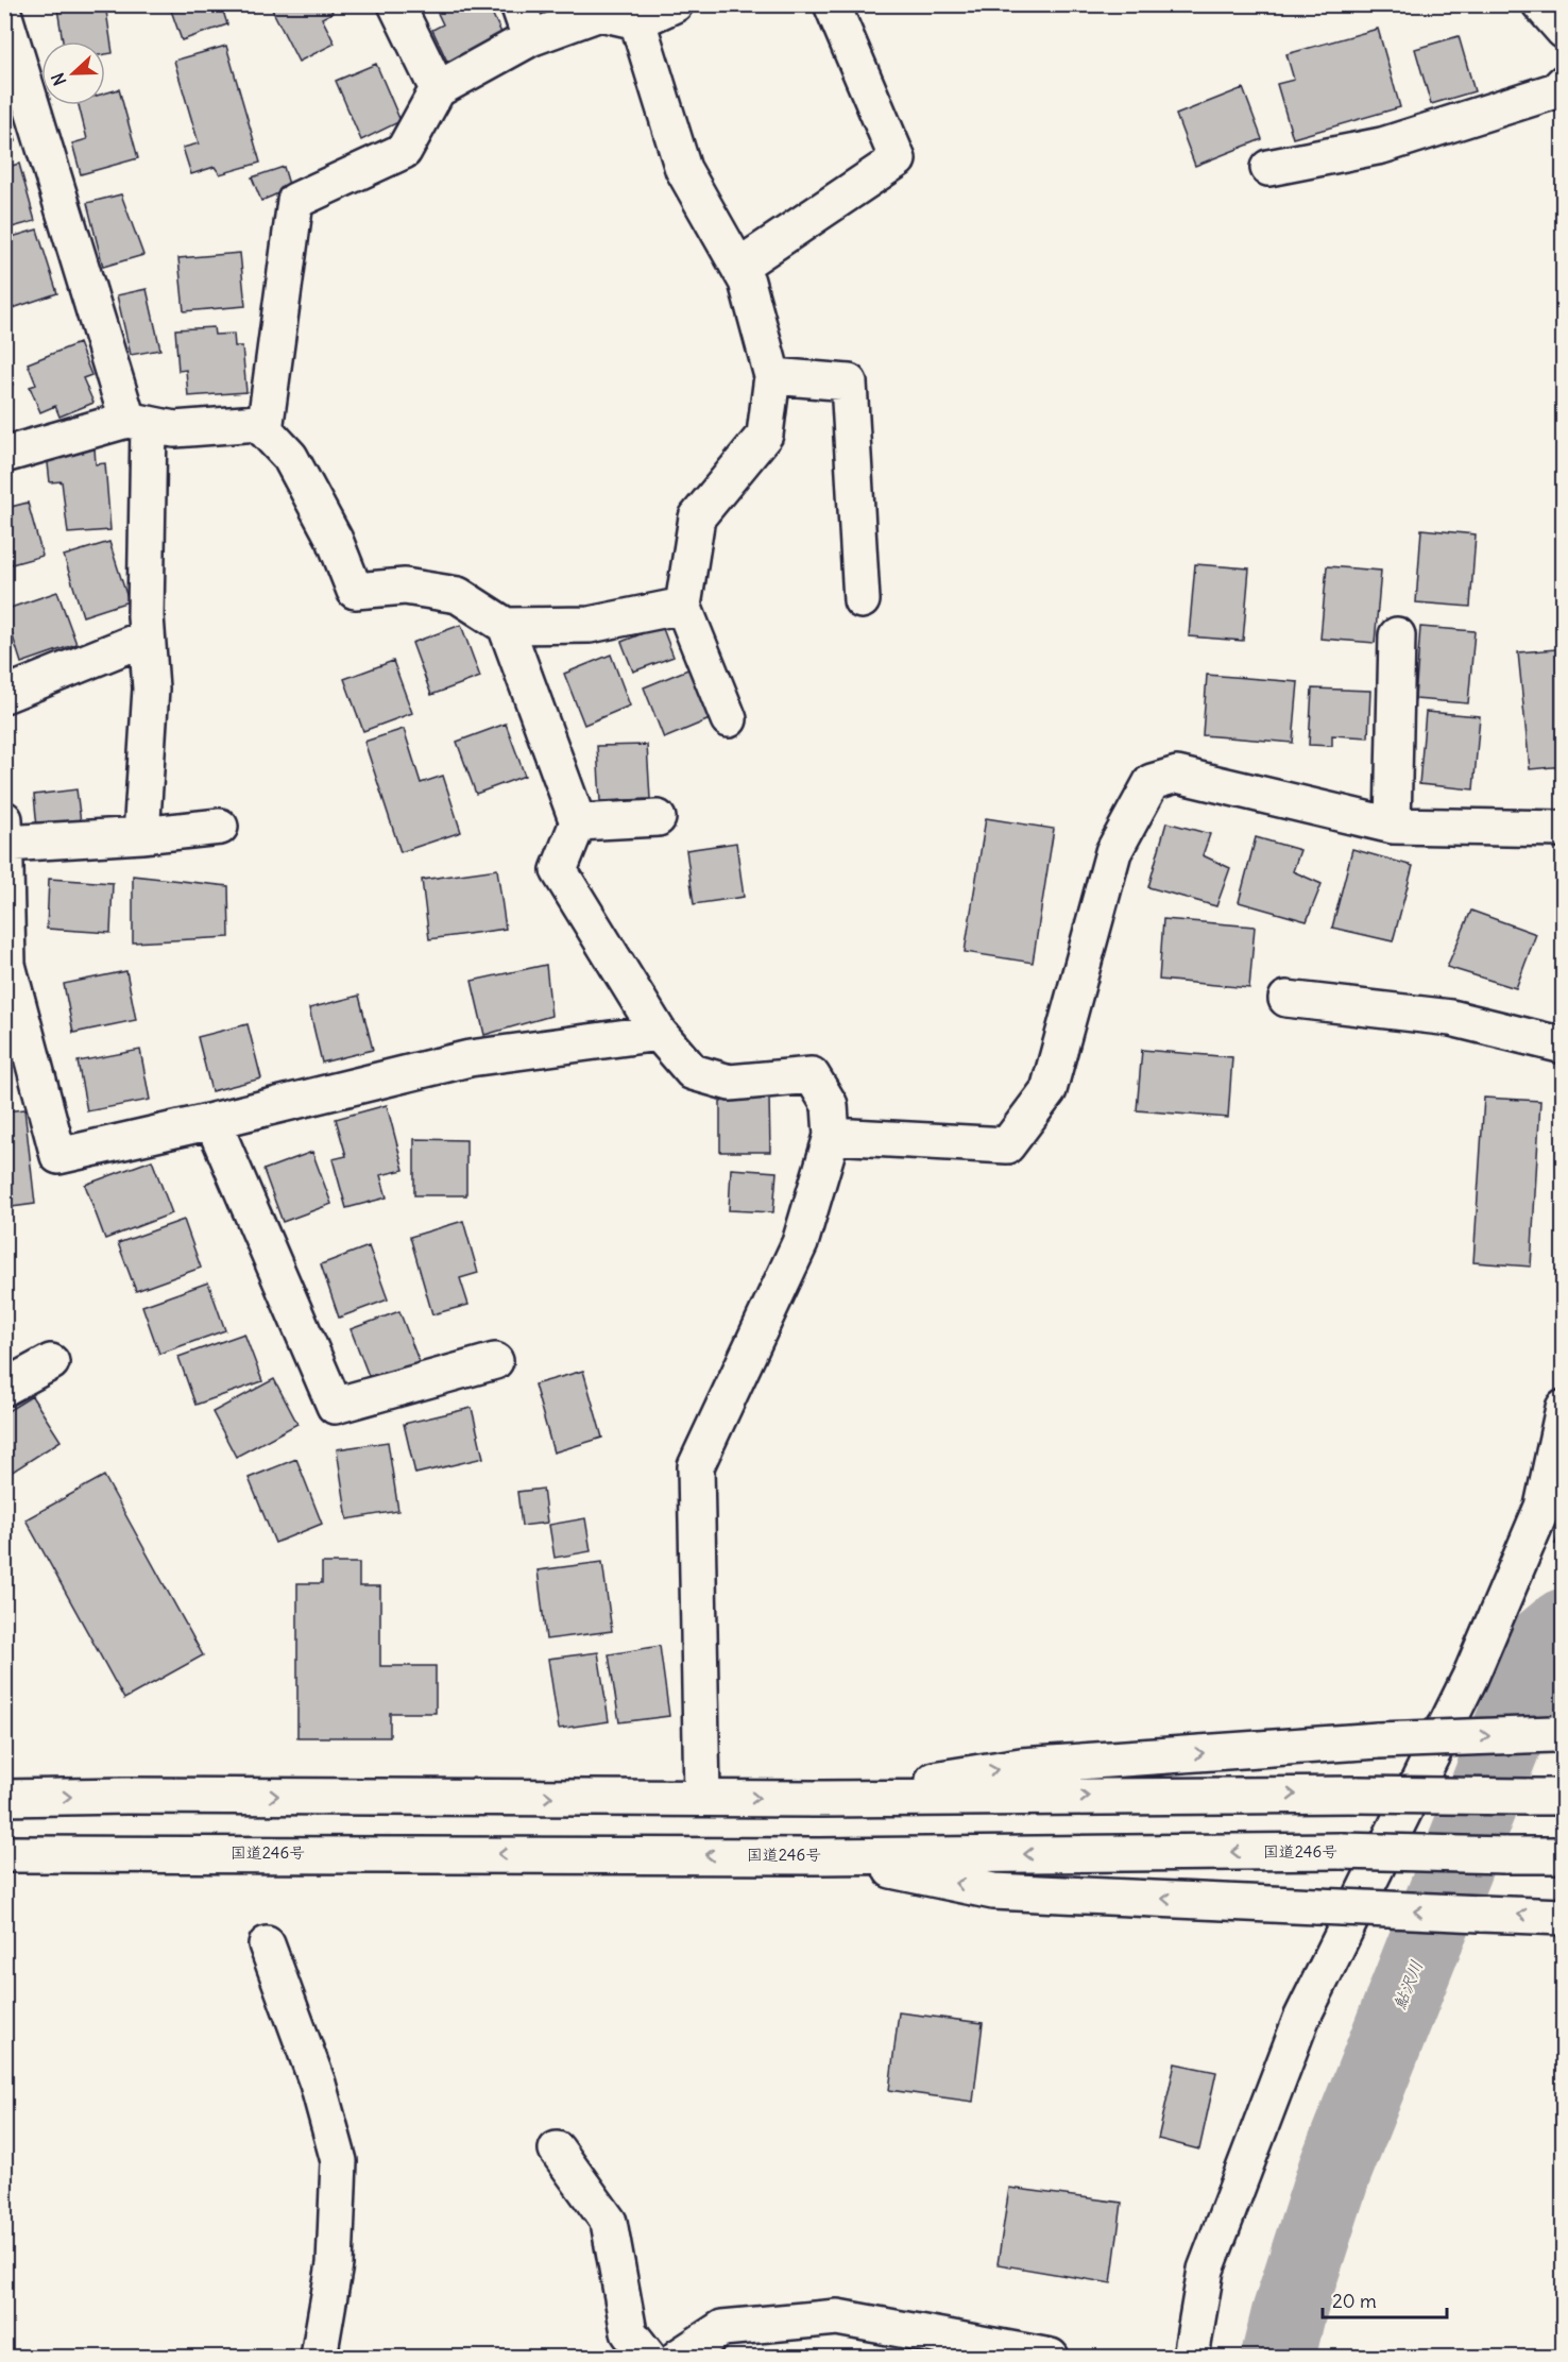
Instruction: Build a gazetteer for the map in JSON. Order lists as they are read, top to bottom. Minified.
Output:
{"streets":{"main road":["国道246号"]},"water":["鮎沢川"],"scale_bar":"20 m","north":"left"}
